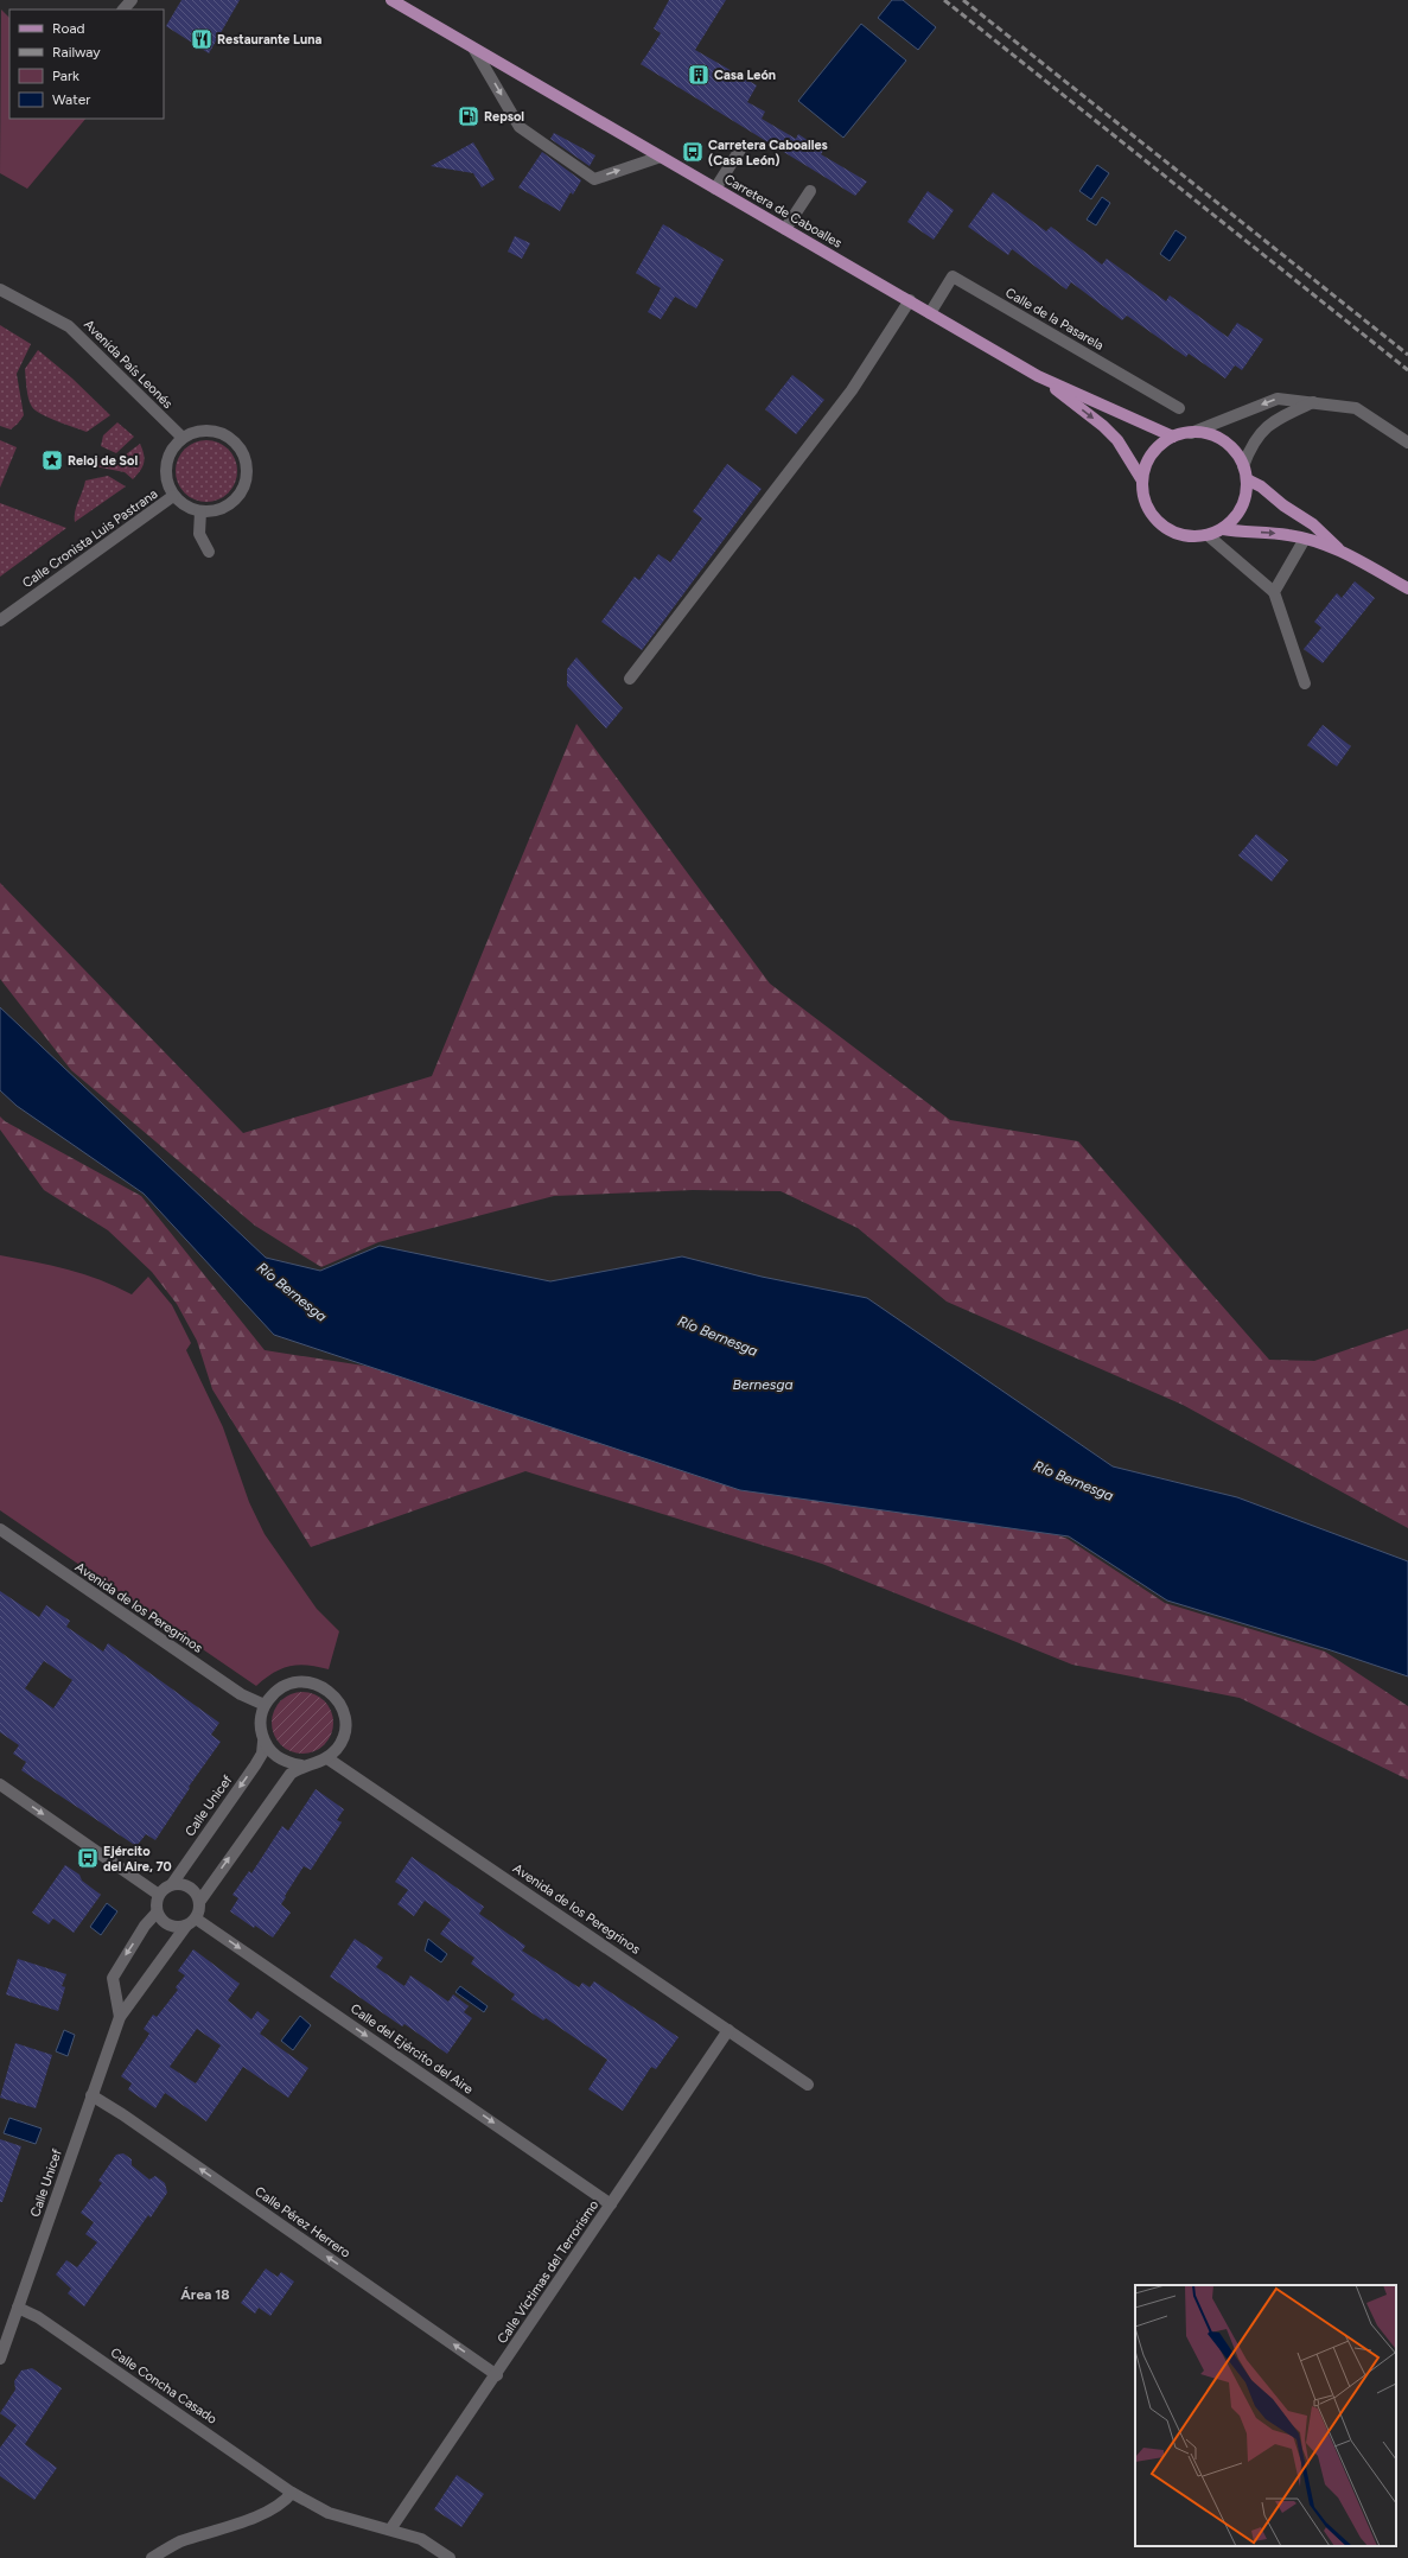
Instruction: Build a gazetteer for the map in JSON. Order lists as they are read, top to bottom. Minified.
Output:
{"streets":{"main road":["Carretera de Caboalles"],"street":["Calle de la Pasarela","Avenida País Leonés","Calle Cronista Luis Pastrana","Avenida de los Peregrinos","Calle Unicef","Calle del Ejército del Aire","Calle Pérez Herrero","Calle Víctimas del Terrorismo","Calle Concha Casado"]},"crossings":[["Carretera de Caboalles","Calle de la Pasarela"],["Avenida País Leonés","Calle Cronista Luis Pastrana"],["Avenida de los Peregrinos","Calle Unicef"],["Avenida de los Peregrinos","Calle Víctimas del Terrorismo"],["Calle Unicef","Calle del Ejército del Aire"],["Calle Unicef","Calle Pérez Herrero"],["Calle Unicef","Calle Concha Casado"],["Calle del Ejército del Aire","Calle Víctimas del Terrorismo"],["Calle Pérez Herrero","Calle Víctimas del Terrorismo"],["Calle Víctimas del Terrorismo","Calle Concha Casado"]],"one_way":["Calle del Ejército del Aire","Calle Pérez Herrero"],"districts":["Área 18"],"water":["Río Bernesga","Bernesga"],"places":{"restaurant":["Restaurante Luna"],"building":["Casa León"],"fuel station":["Repsol"],"bus stop":["Carretera Caboalles (Casa León)","Ejército del Aire, 70"],"place":["Reloj de Sol"]},"legend":["Road","Railway","Park","Water"]}
